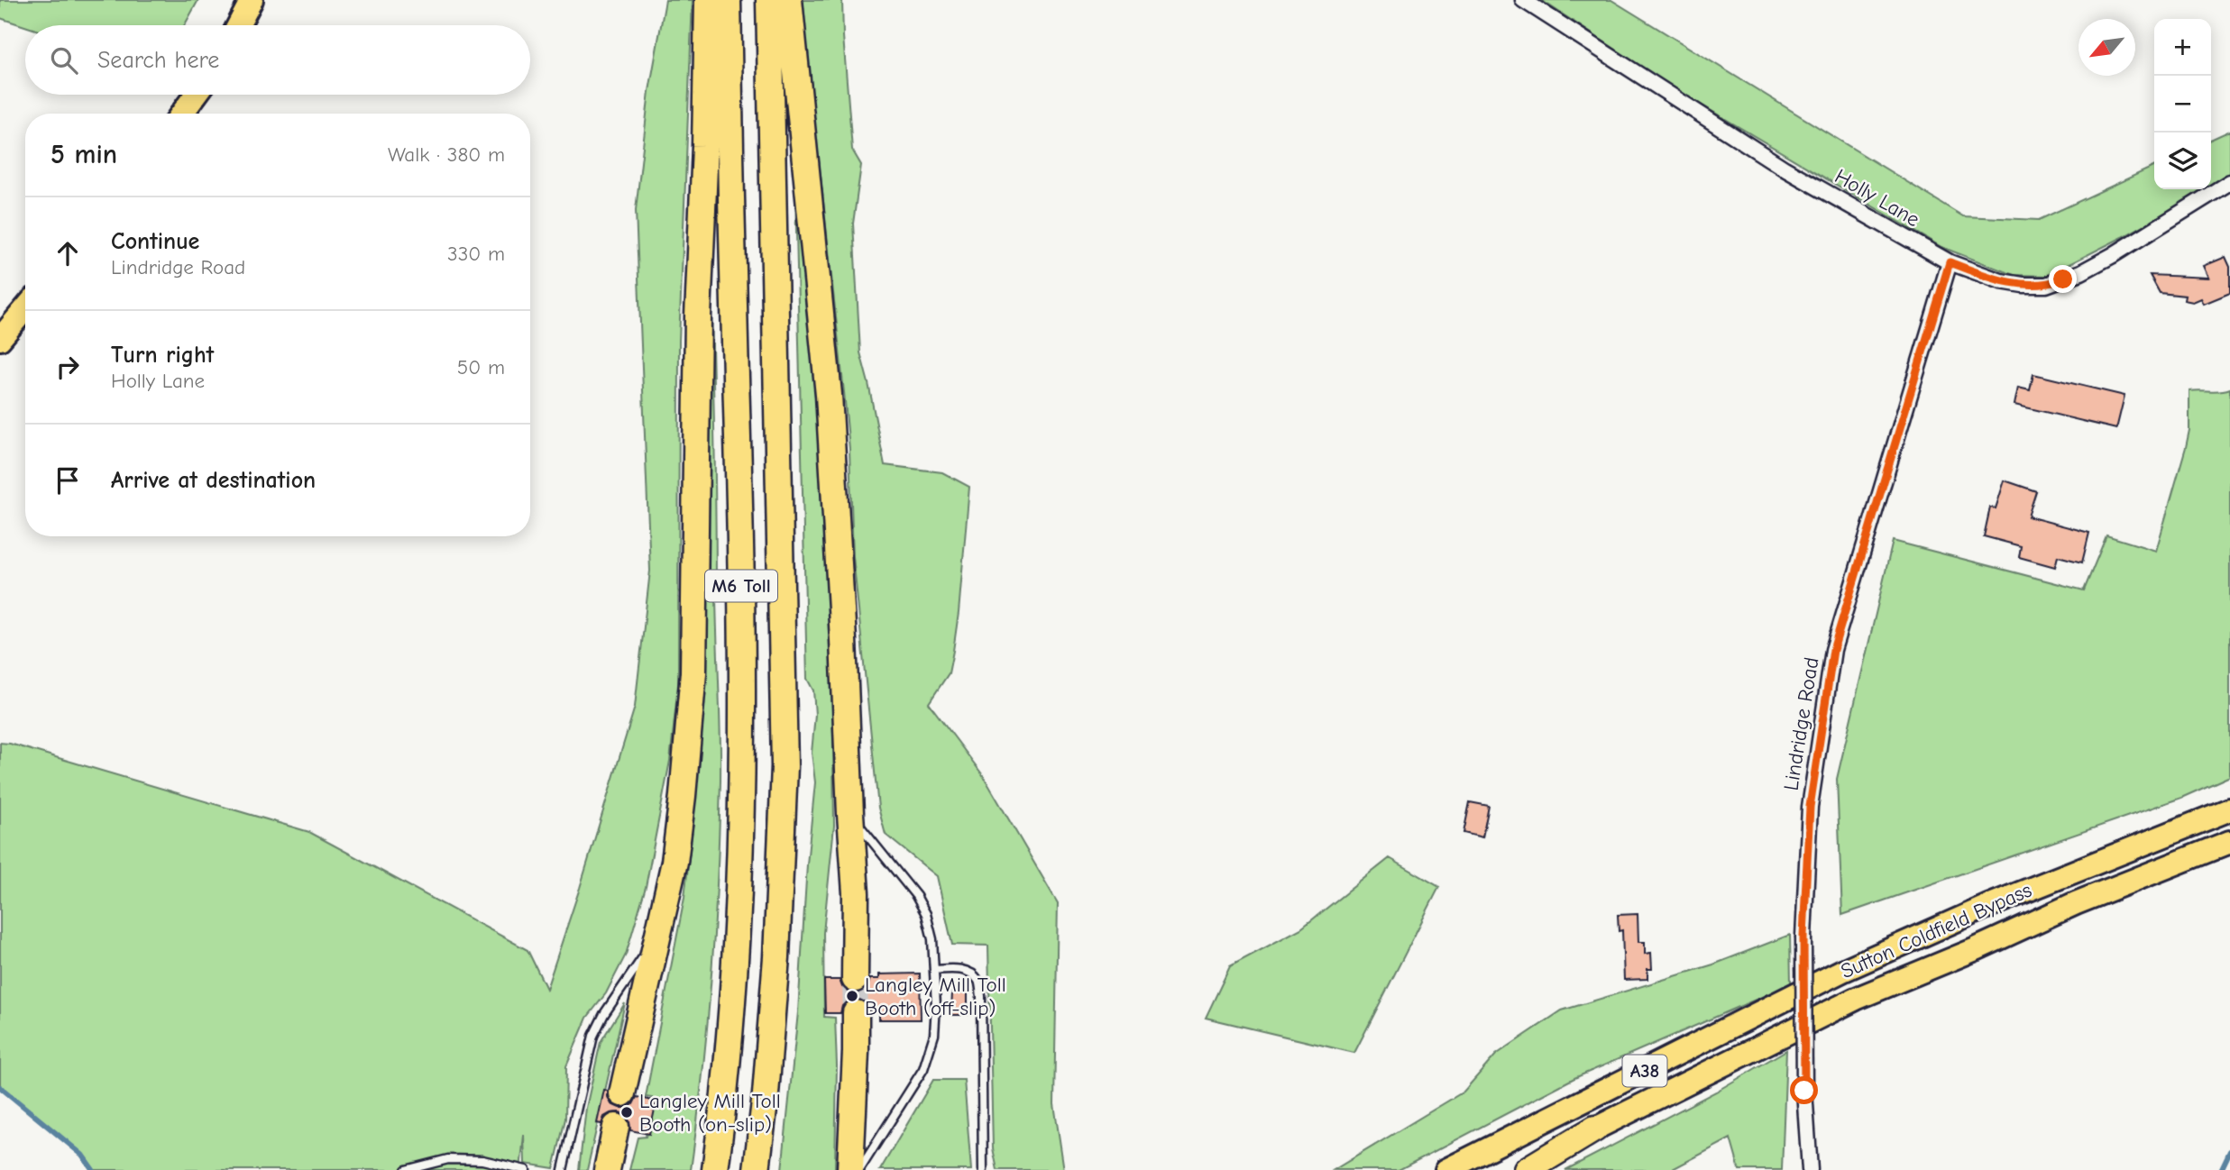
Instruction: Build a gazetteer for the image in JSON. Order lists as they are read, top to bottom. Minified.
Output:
{"streets":{"highway":["M6 Toll","Sutton Coldfield Bypass","A38"],"street":["Holly Lane","Lindridge Road"]},"crossings":[["Holly Lane","Lindridge Road"]],"places":["Langley Mill Toll Booth (off-slip)","Langley Mill Toll Booth (on-slip)"],"north":"bottom left","page":{"map_buttons":["+","−"],"search":"Search here","heading":["5 min","Walk · 380 m"],"list":[["Continue","Lindridge Road","330 m"],["Turn right","Holly Lane","50 m"],"Arrive at destination"]}}
